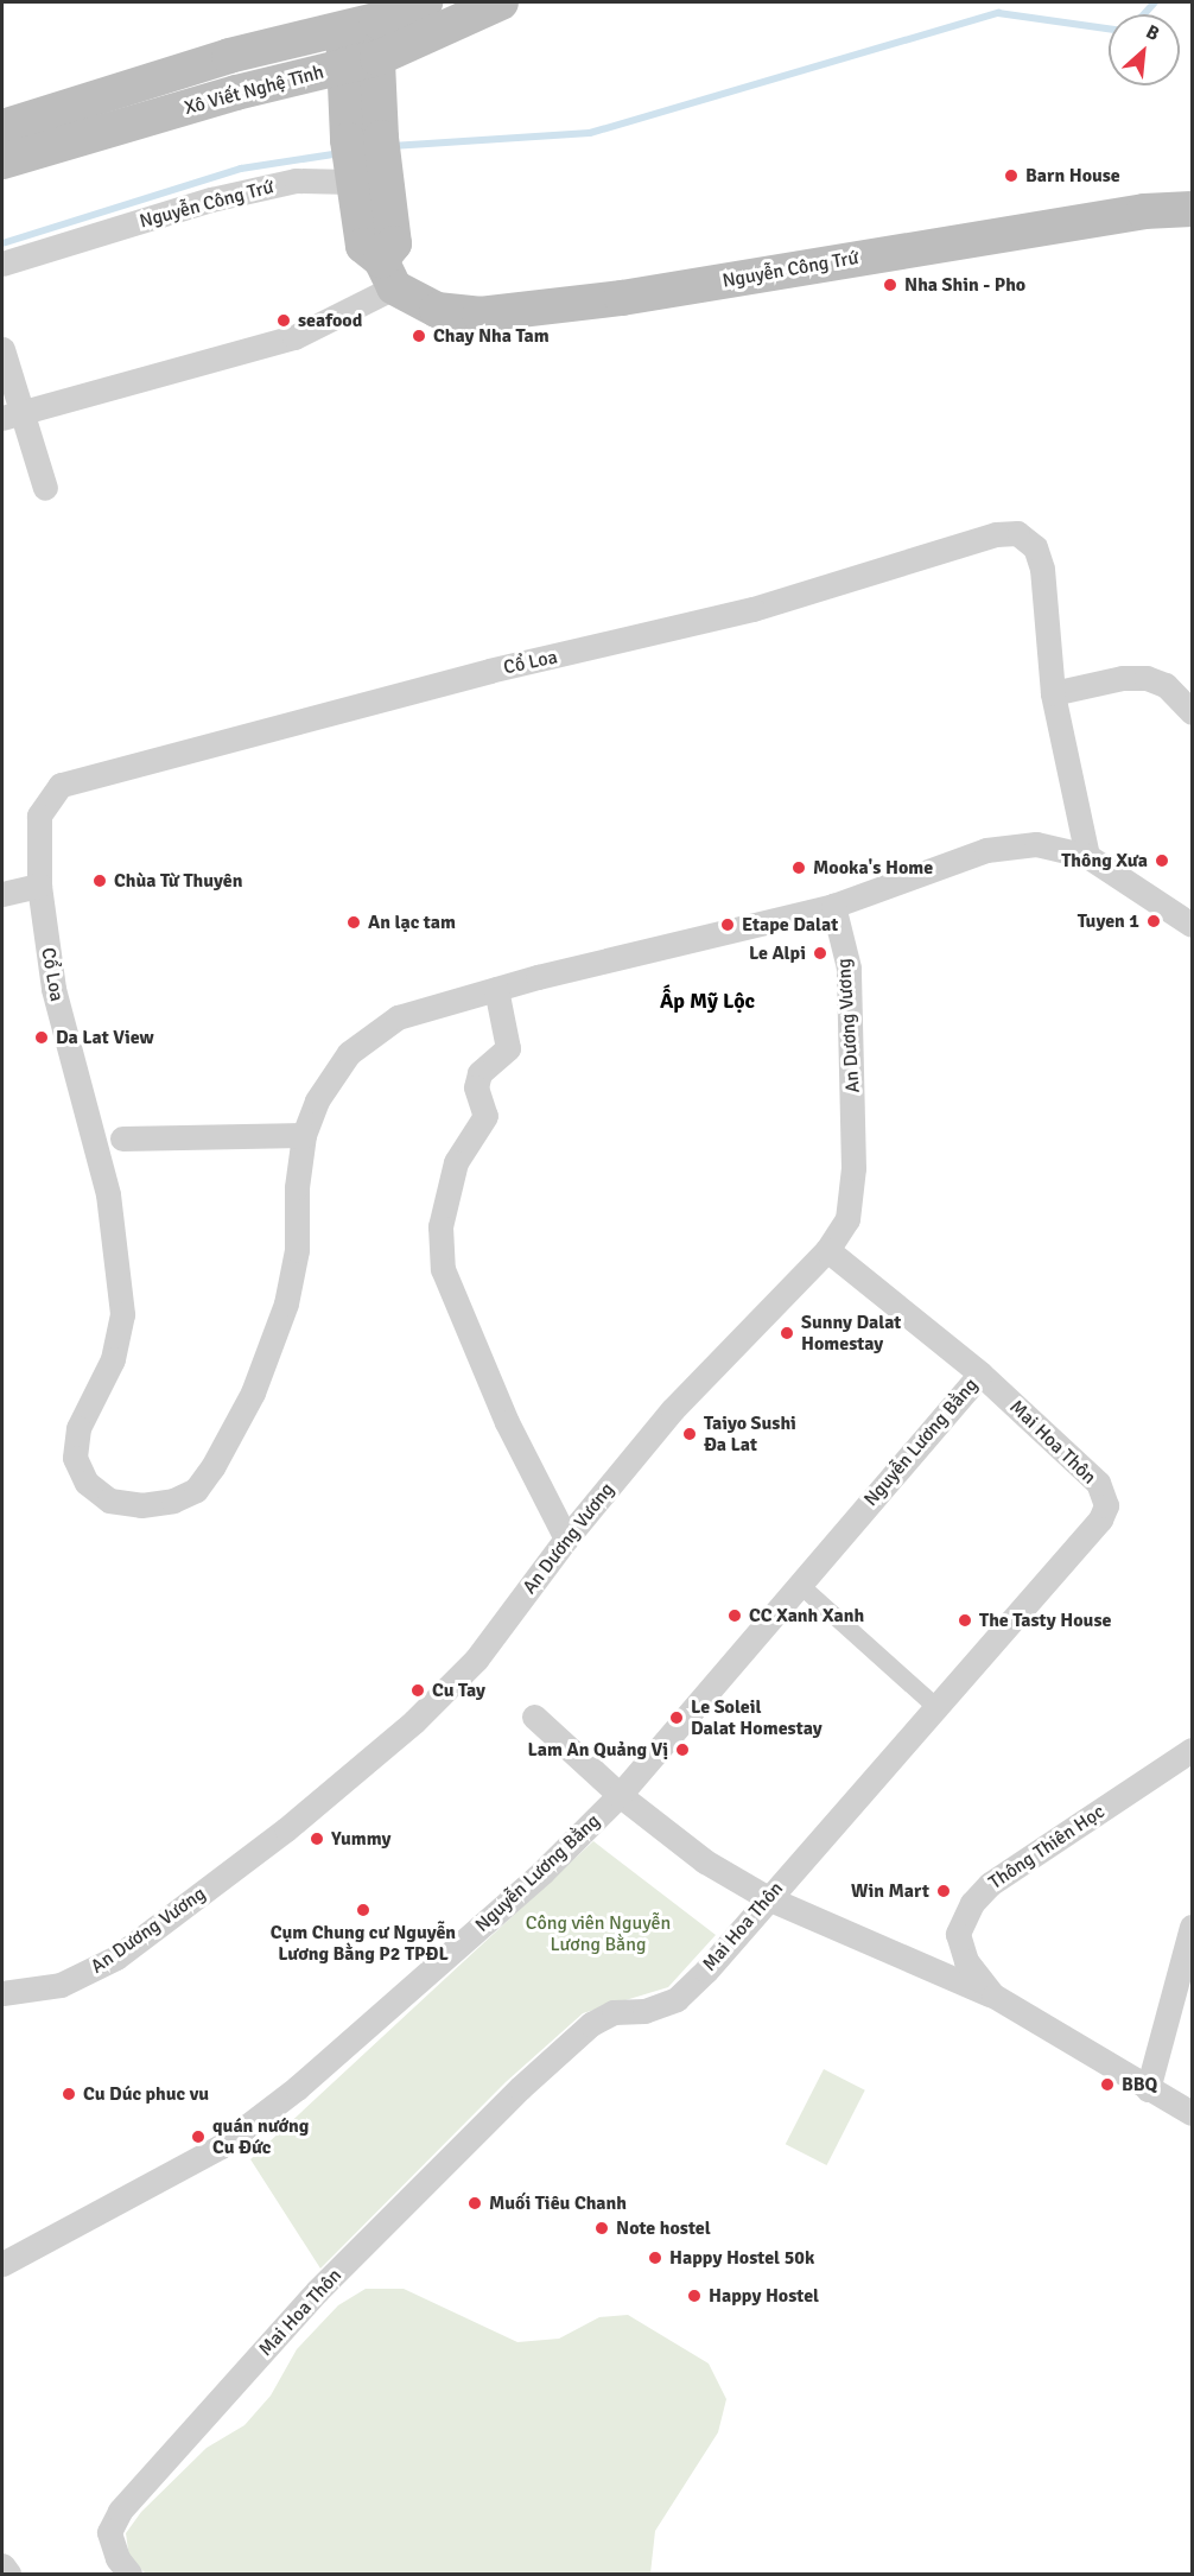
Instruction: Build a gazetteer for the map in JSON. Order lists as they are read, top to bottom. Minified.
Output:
{"streets":{"main road":["Xô Viết Nghệ Tĩnh","Nguyễn Công Trứ"],"street":["Cổ Loa","An Dương Vương","Nguyễn Lương Bằng","Mai Hoa Thôn","Thông Thiên Học"]},"crossings":[["Cổ Loa","An Dương Vương"],["An Dương Vương","Mai Hoa Thôn"],["Nguyễn Lương Bằng","Mai Hoa Thôn"]],"districts":["Ấp Mỹ Lộc"],"parks":["Công viên Nguyễn Lương Bằng"],"places":["Barn House","Nha Shin - Pho","seafood","Chay Nha Tam","Thông Xưa","Mooka's Home","Chùa Từ Thuyên","Tuyen 1","An lạc tam","Etape Dalat","Le Alpi","Da Lat View","Sunny Dalat Homestay","Taiyo Sushi Đa Lat","CC Xanh Xanh","The Tasty House","Cu Tay","Le Soleil Dalat Homestay","Lam An Quảng Vị","Yummy","Win Mart","Cụm Chung cư Nguyễn Lương Bằng P2 TPĐL","BBQ","Cu Dúc phuc vu","quán nướng Cu Đức","Muối Tiêu Chanh","Note hostel","Happy Hostel 50k","Happy Hostel"],"north":"top right"}
